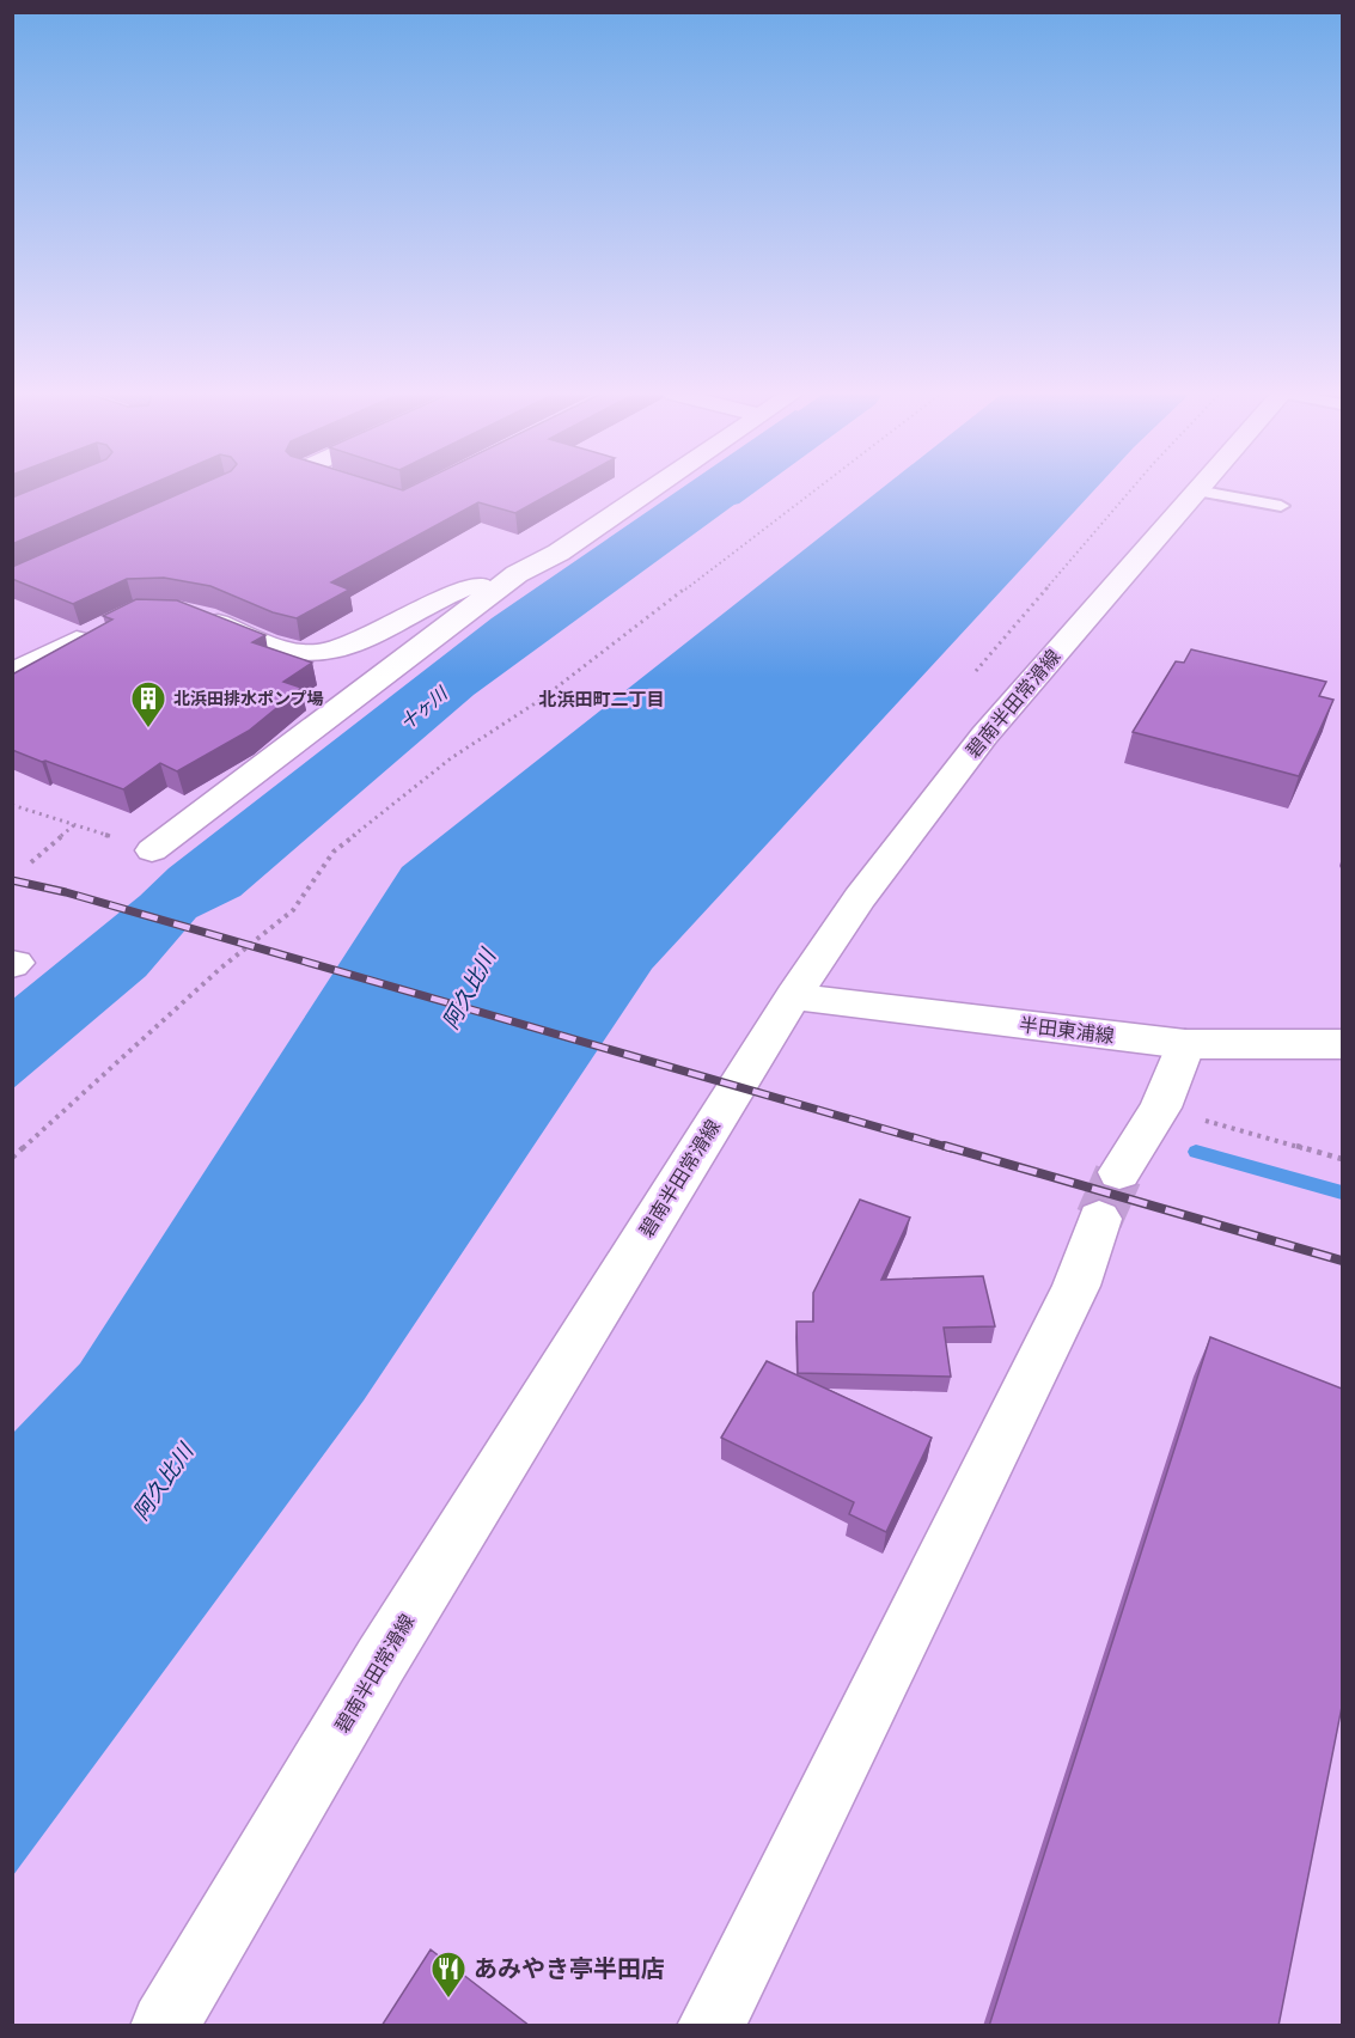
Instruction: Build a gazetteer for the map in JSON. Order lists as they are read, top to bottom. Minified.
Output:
{"streets":{"street":["碧南半田常滑線","半田東浦線"]},"crossings":[["碧南半田常滑線","半田東浦線"]],"districts":["北浜田町二丁目"],"water":["十ヶ川","阿久比川"],"places":{"building":["北浜田排水ポンプ場"],"restaurant":["あみやき亭半田店"]}}
